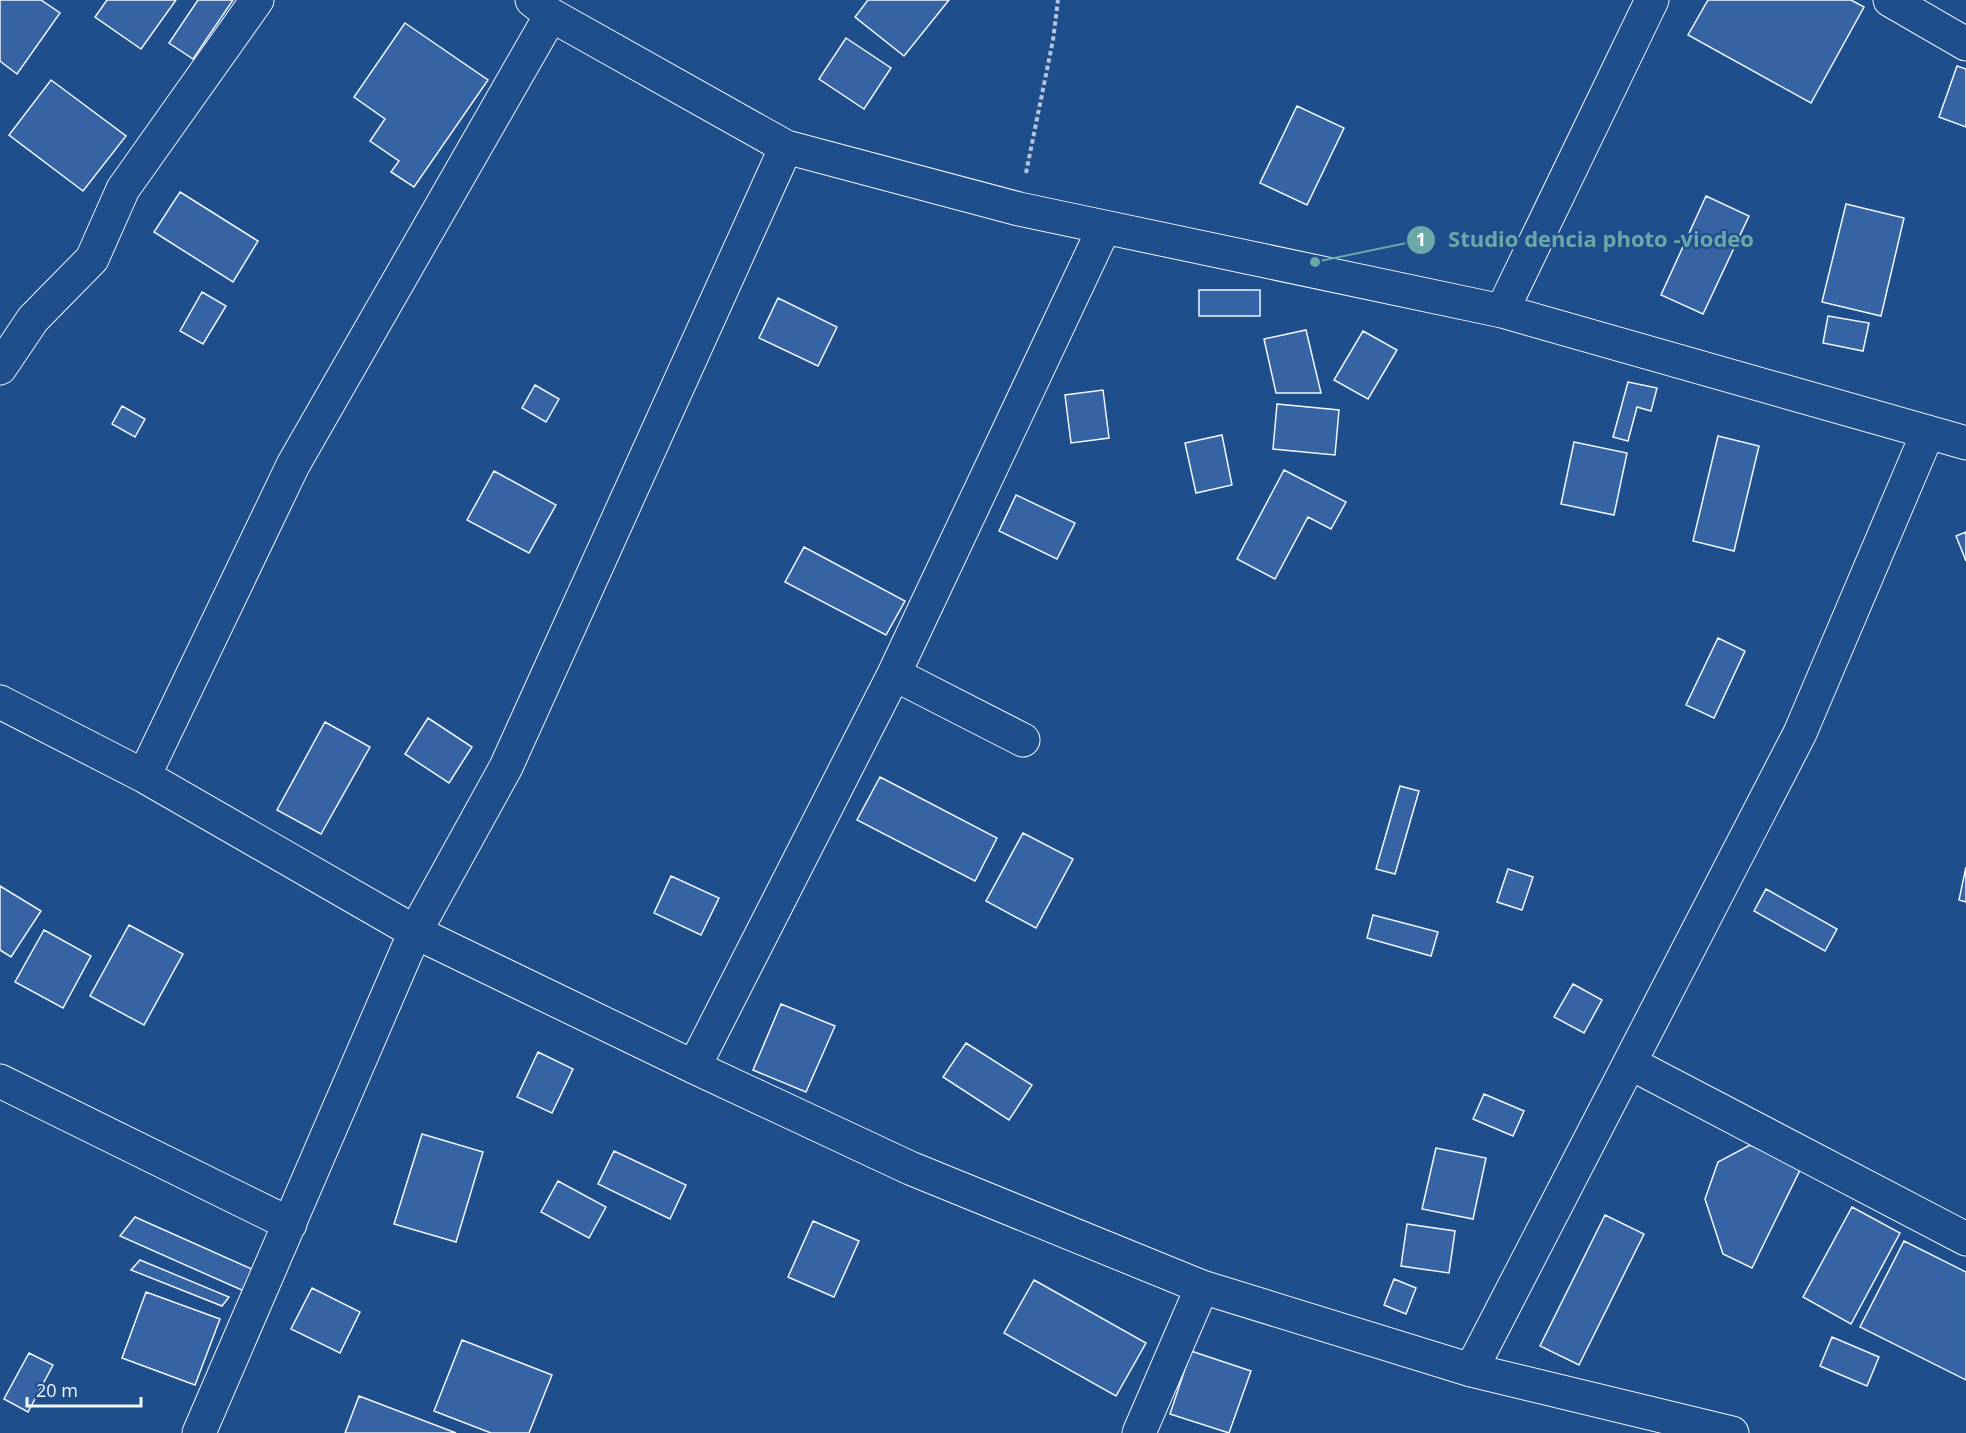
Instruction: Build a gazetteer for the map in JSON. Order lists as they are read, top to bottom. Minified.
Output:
{"places":["Studio dencia photo -viodeo"],"scale_bar":"20 m"}
